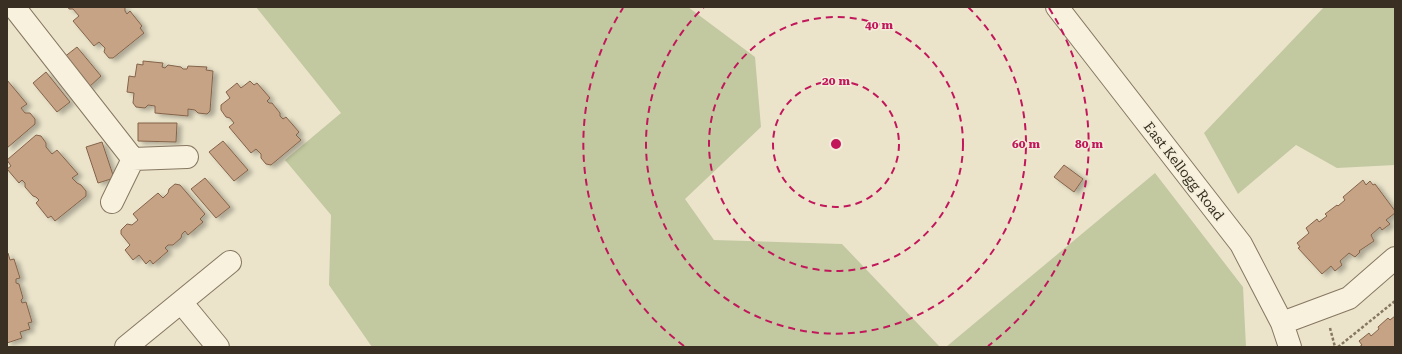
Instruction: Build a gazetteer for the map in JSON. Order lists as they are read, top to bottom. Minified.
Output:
{"streets":{"street":["East Kellogg Road"]},"rings":["40 m","20 m","60 m","80 m"]}
